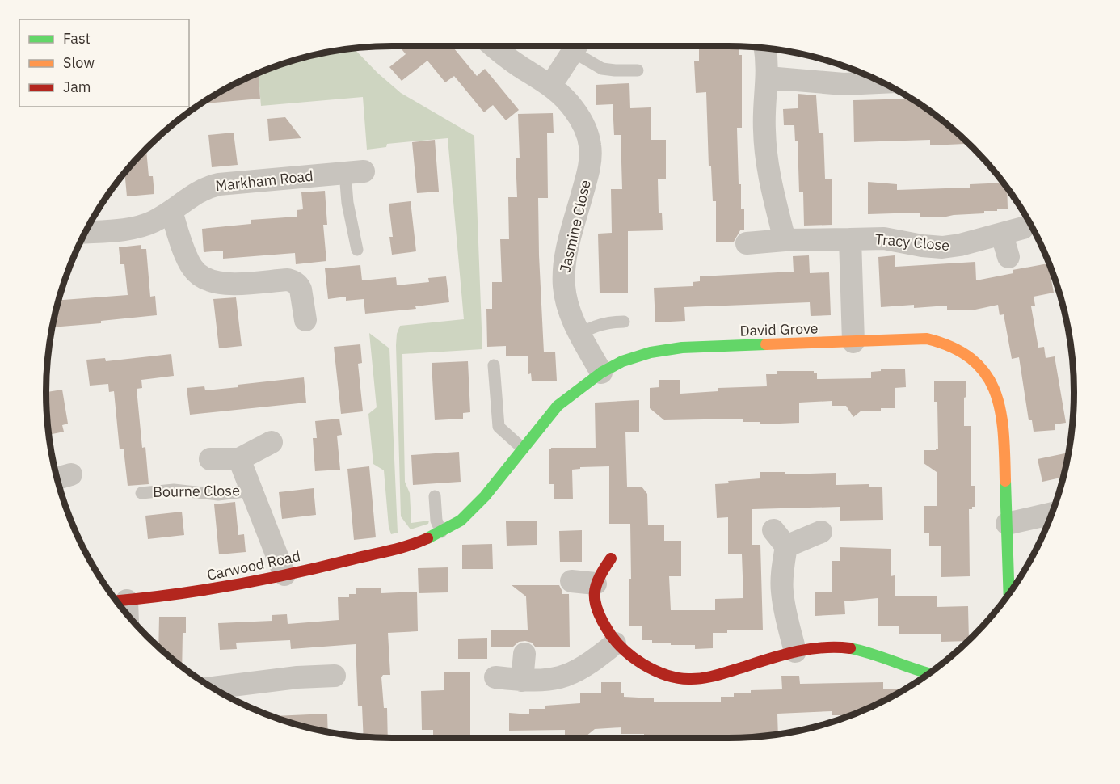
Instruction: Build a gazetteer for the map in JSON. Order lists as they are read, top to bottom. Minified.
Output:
{"streets":{"street":["Markham Road","Jasmine Close","Tracy Close","David Grove","Bourne Close","Carwood Road"]},"crossings":[["Jasmine Close","David Grove"],["David Grove","Carwood Road"],["Bourne Close","Carwood Road"]],"legend":["Fast","Slow","Jam"]}
